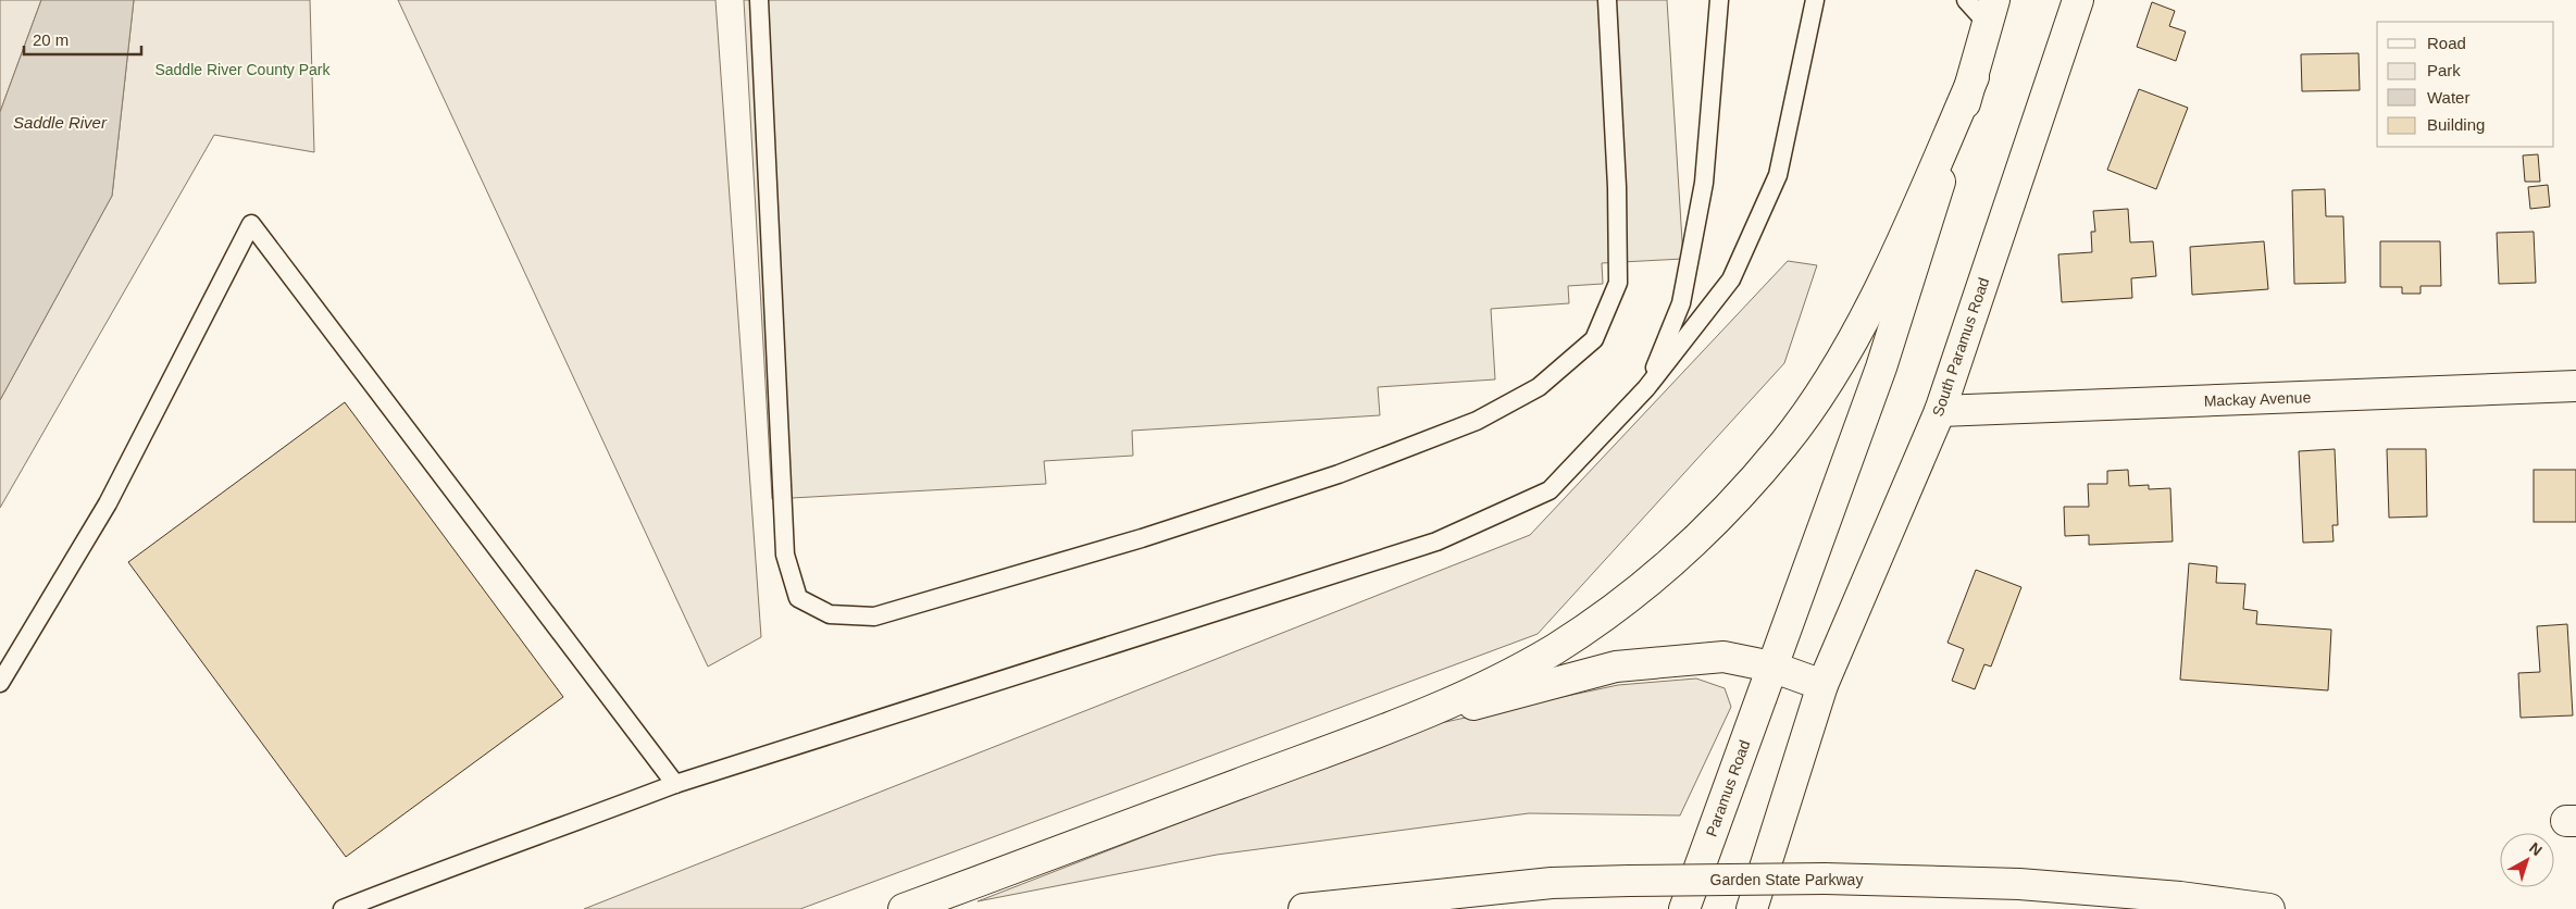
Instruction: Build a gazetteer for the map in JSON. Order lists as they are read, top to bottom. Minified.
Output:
{"streets":{"main road":["South Paramus Road","Mackay Avenue","Paramus Road","Garden State Parkway"]},"crossings":[["South Paramus Road","Mackay Avenue"]],"water":["Saddle River"],"parks":["Saddle River County Park"],"legend":["Road","Park","Water","Building"],"scale_bar":"20 m","north":"top right"}
